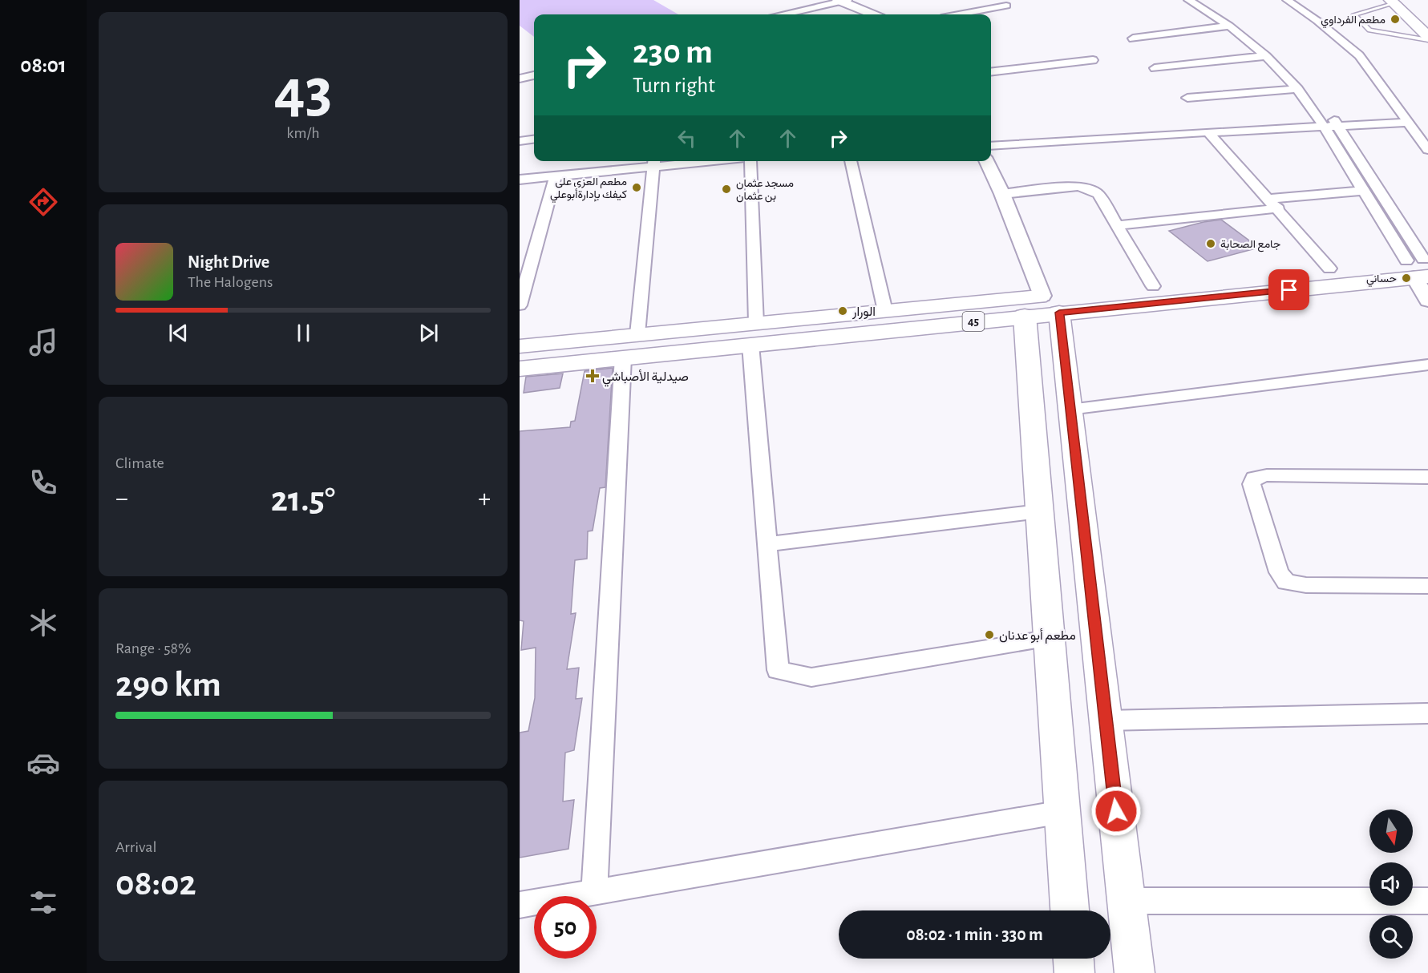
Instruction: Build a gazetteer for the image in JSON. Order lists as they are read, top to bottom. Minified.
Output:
{"streets":{"main road":["45"]},"places":{"other":["مطعم الفرداوي","مطعم العزي على كيفك بإدارةأبوعلي","مسجد عثمان بن عثمان","جامع الصحابة","حساني","الورار","مطعم أبو عدنان"],"health":["صيدلية الأصباشي"]},"north":"bottom","page":{"tabs":"08:01","tile":[["43","km/h"],"Climate",["Range · 58%","290 km"],["Arrival","08:02"]],"turn":["230 m","Turn right"],"song":["Night Drive","The Halogens"],"heat":["−","21.5°","+"],"limit":"50","trip":"08:02 · 1 min · 330 m"}}
